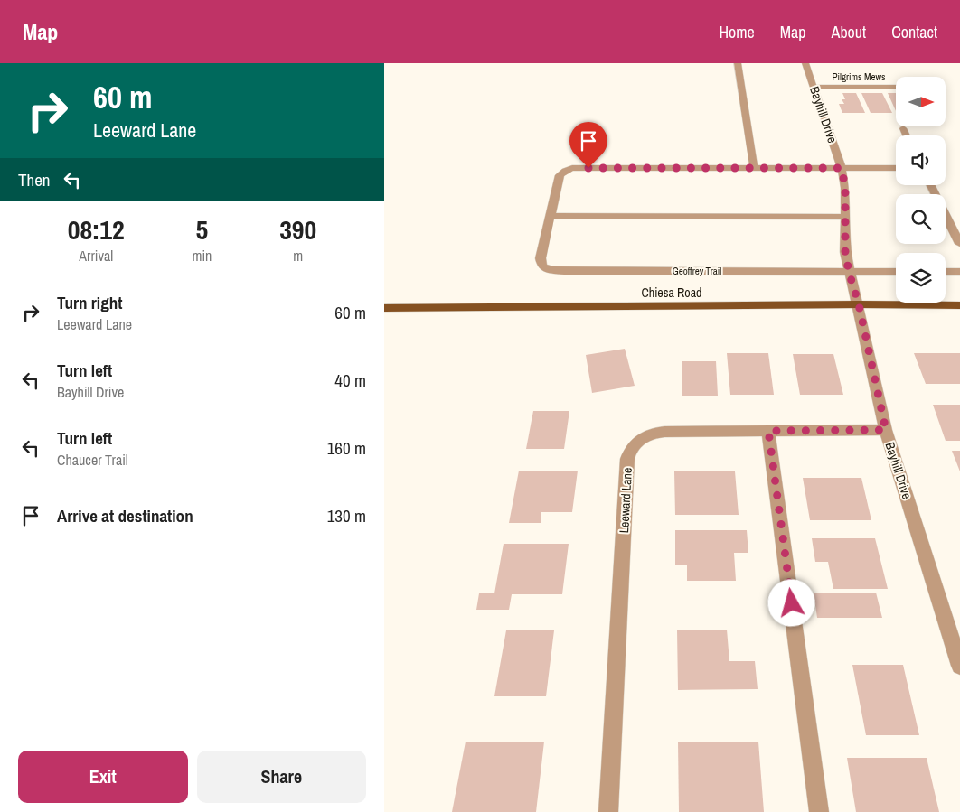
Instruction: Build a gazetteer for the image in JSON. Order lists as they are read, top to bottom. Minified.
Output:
{"streets":{"main road":["Chiesa Road"],"street":["Pilgrims Mews","Bayhill Drive","Geoffrey Trail","Leeward Lane"]},"crossings":[["Pilgrims Mews","Bayhill Drive"],["Bayhill Drive","Geoffrey Trail"],["Bayhill Drive","Chiesa Road"],["Bayhill Drive","Leeward Lane"]],"north":"right","page":{"header":"Map","nav":["Home","Map","About","Contact"],"turn":["60 m","Leeward Lane"],"then":"Then","eta":["08:12","Arrival","5","min","390","m"],"list":[{"name":"Turn right","note":"Leeward Lane","value":"60 m"},{"name":"Turn left","note":"Bayhill Drive","value":"40 m"},{"name":"Turn left","note":"Chaucer Trail","value":"160 m"},{"name":"Arrive at destination","value":"130 m"}],"buttons":["Exit","Share"]}}
